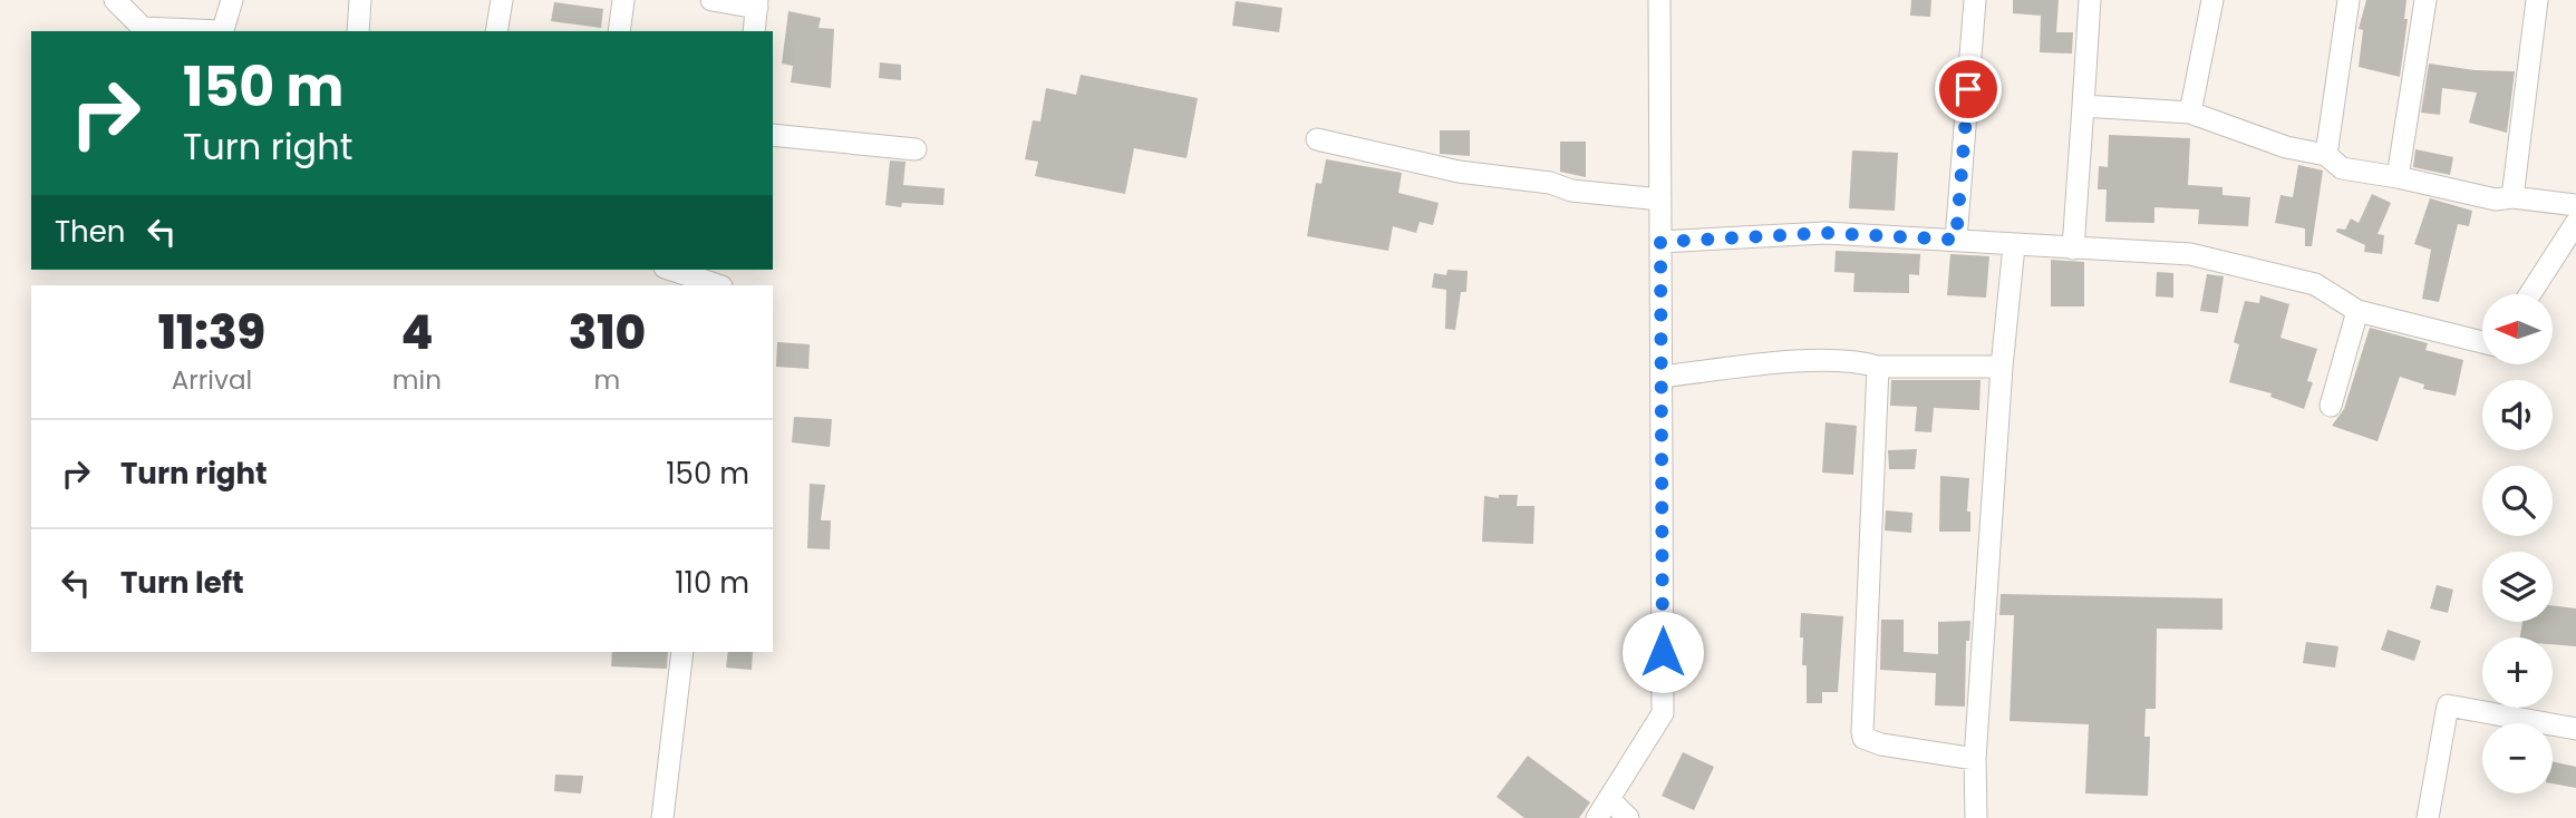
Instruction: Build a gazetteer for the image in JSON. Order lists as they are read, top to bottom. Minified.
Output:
{"north":"left","page":{"turn":["150 m","Turn right"],"then":"Then","eta":["11:39","Arrival","4","min","310","m"],"map_buttons":["+","−"],"list":[{"name":"Turn right","value":"150 m"},{"name":"Turn left","value":"110 m"}]}}
